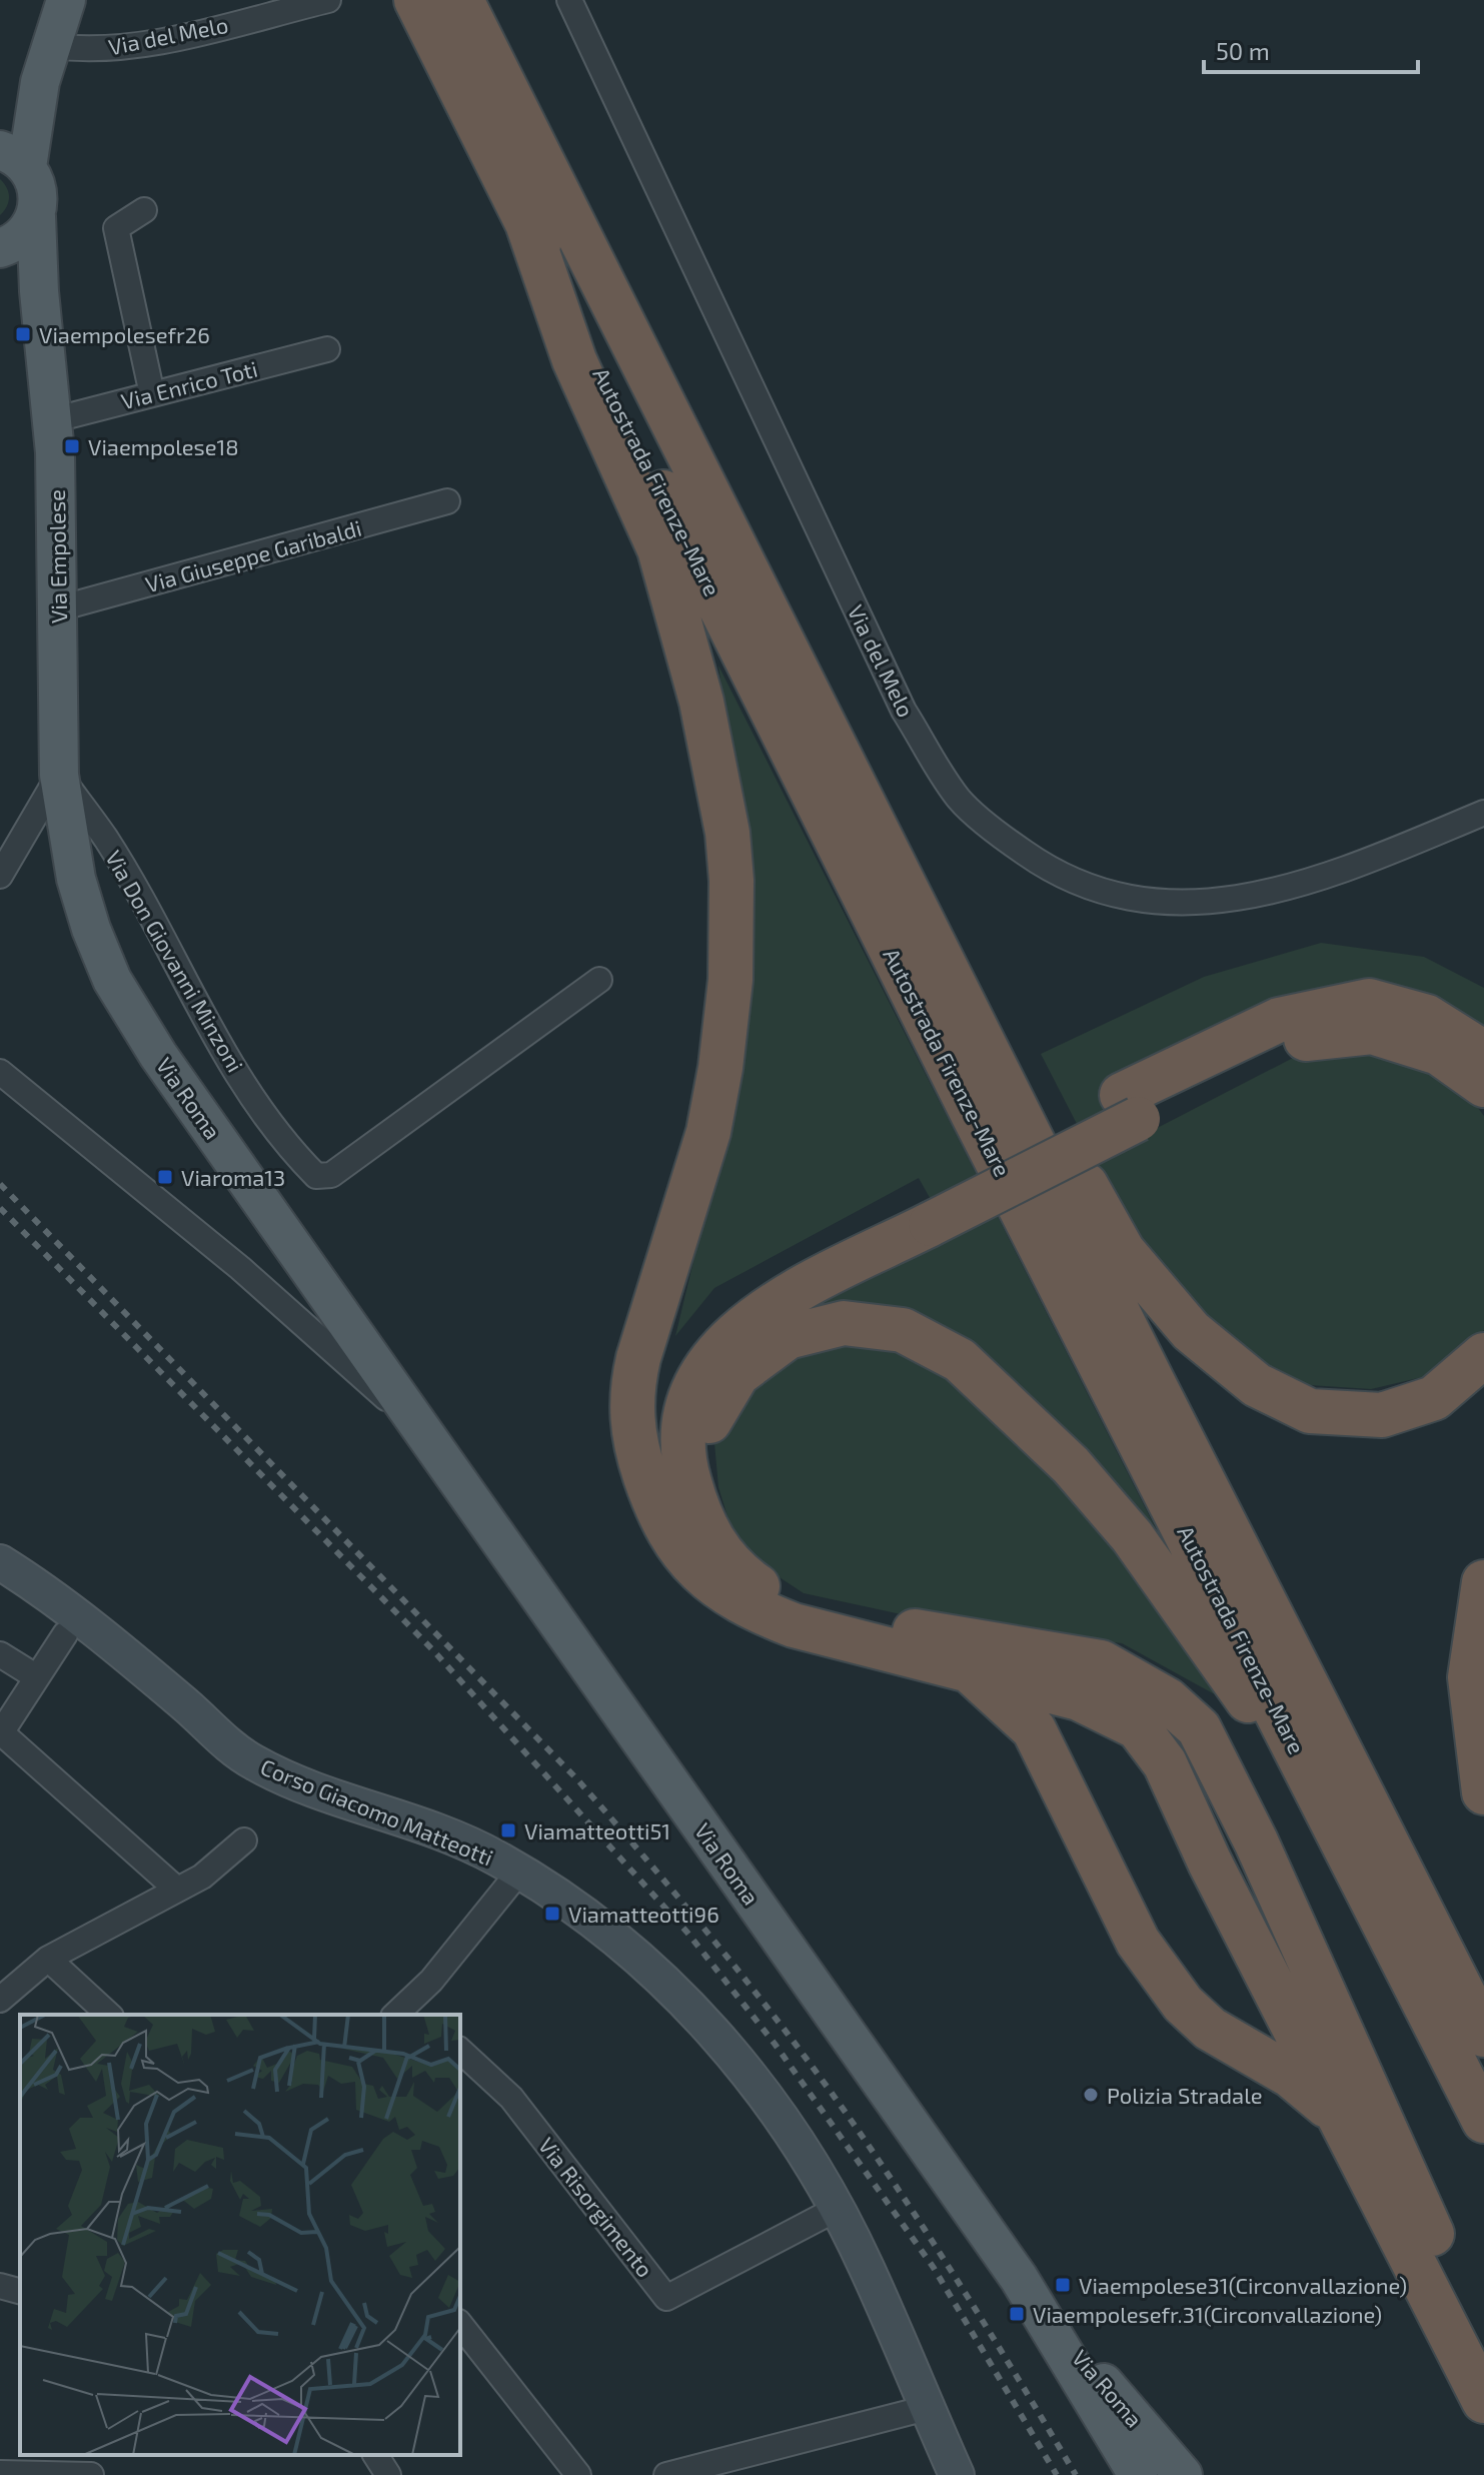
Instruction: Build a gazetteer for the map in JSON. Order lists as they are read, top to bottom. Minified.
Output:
{"streets":{"highway":["Autostrada Firenze-Mare"],"main road":["Via Empolese","Via Roma","Corso Giacomo Matteotti"],"street":["Via del Melo","Via Enrico Toti","Via Giuseppe Garibaldi","Via Don Giovanni Minzoni","Via Risorgimento"]},"crossings":[["Via del Melo","Via Empolese"],["Via Enrico Toti","Via Empolese"],["Via Giuseppe Garibaldi","Via Empolese"],["Via Empolese","Via Don Giovanni Minzoni"],["Via Empolese","Via Roma"],["Via Don Giovanni Minzoni","Via Roma"],["Corso Giacomo Matteotti","Via Risorgimento"]],"places":{"transit":["Viaempolesefr26","Viaempolese18","Viaroma13","Viamatteotti51","Viamatteotti96","Viaempolese31(Circonvallazione)","Viaempolesefr.31(Circonvallazione)"],"other":["Polizia Stradale"]},"scale_bar":"50 m"}
